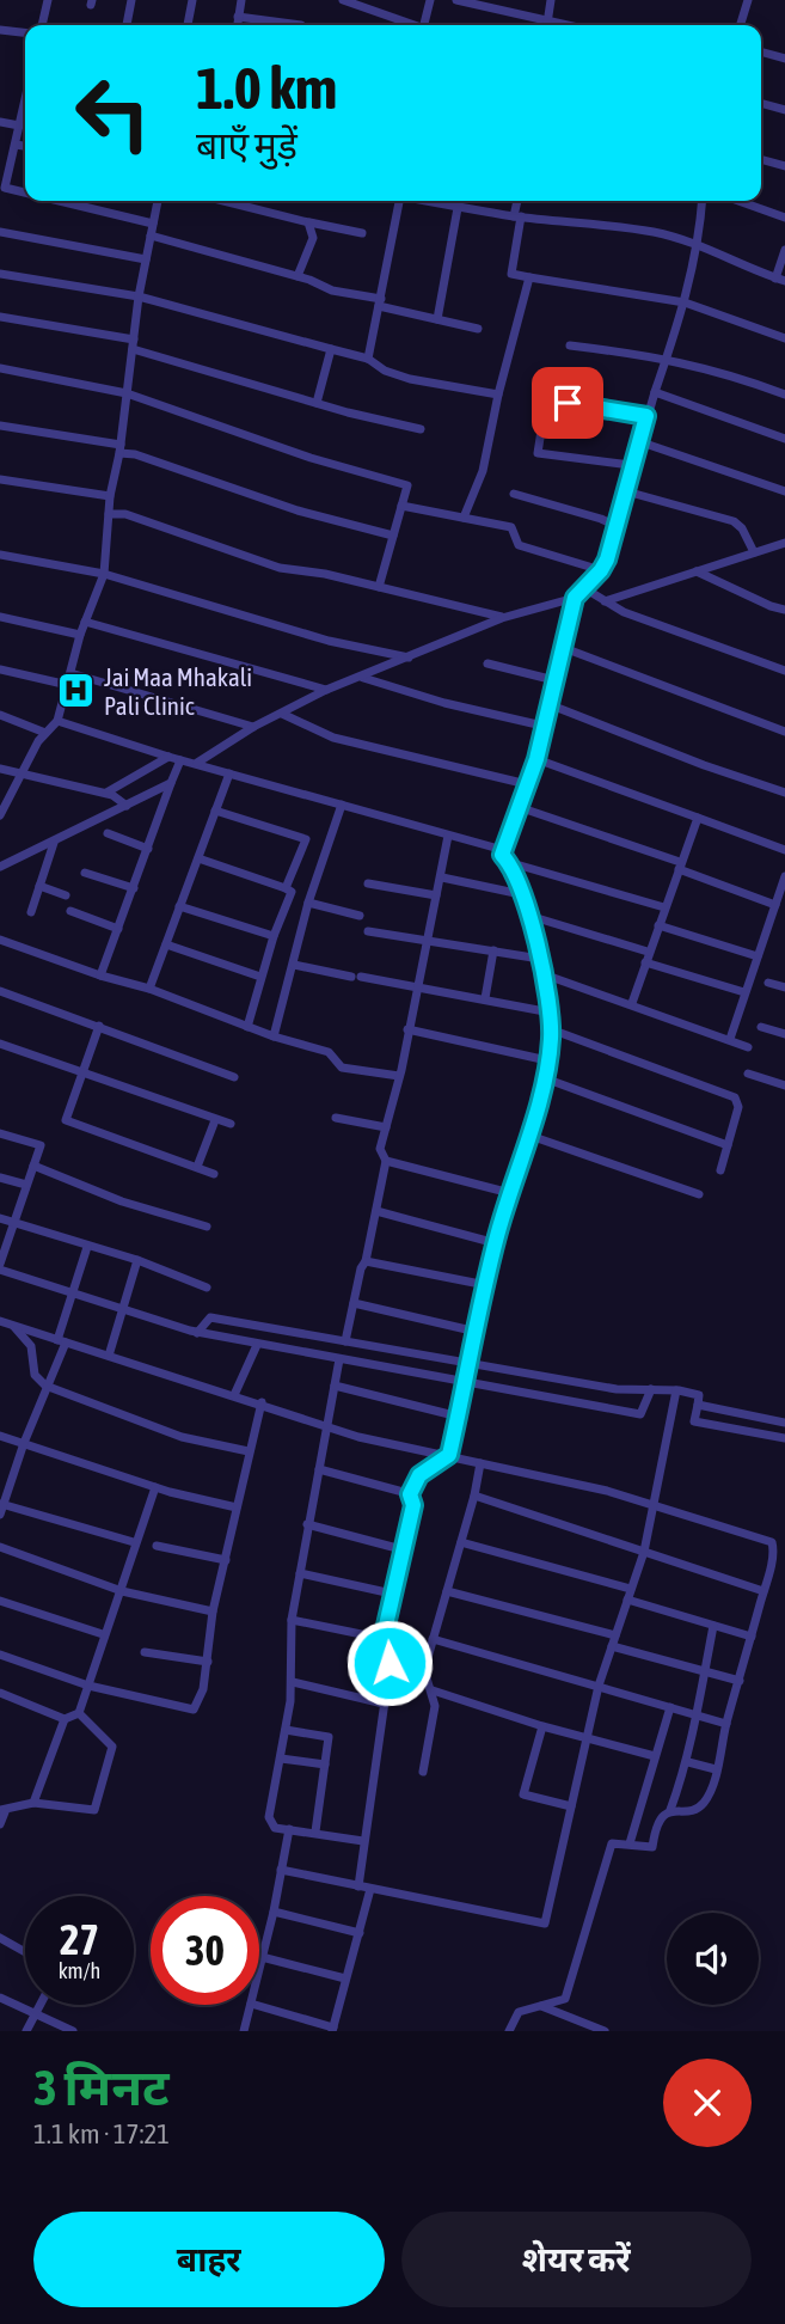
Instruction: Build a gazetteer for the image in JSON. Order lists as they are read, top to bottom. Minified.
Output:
{"places":{"hospital":["Jai Maa Mhakali Pali Clinic"]},"page":{"turn":["1.0 km","बाएँ मुड़ें"],"speed":"27 km/h","limit":"30","heading":["3 मिनट","1.1 km · 17:21"],"buttons":["बाहर","शेयर करें"]}}
